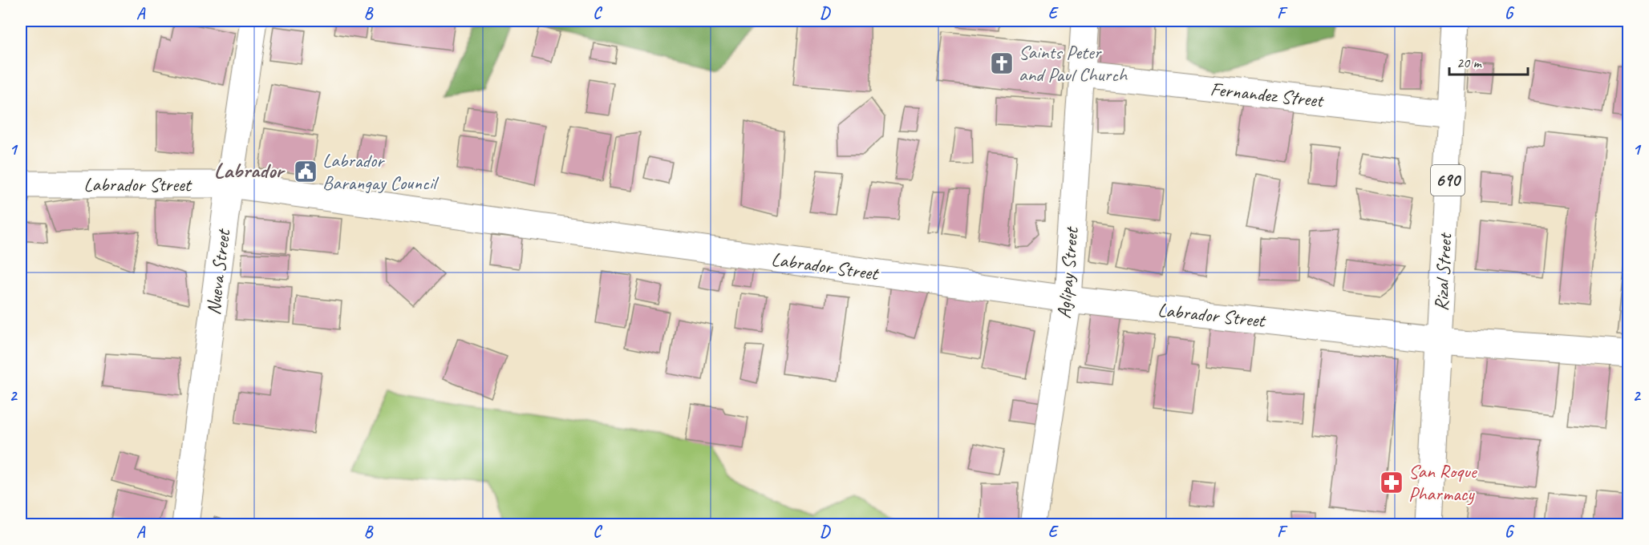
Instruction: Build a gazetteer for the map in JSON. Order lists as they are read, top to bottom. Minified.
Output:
{"streets":{"street":["Fernandez Street","690","Labrador Street","Nueva Street","Rizal Street","Aglipay Street"]},"crossings":[["Fernandez Street","Rizal Street"],["Fernandez Street","Aglipay Street"],["Labrador Street","Nueva Street"],["Labrador Street","Rizal Street"],["Labrador Street","Aglipay Street"]],"districts":["Labrador"],"places":{"church":["Saints Peter and Paul Church"],"public building":["Labrador Barangay Council"],"pharmacy":["San Roque Pharmacy"]},"scale_bar":"20 m","grid":{"columns":["A","B","C","D","E","F","G"],"rows":["1","2"]}}
